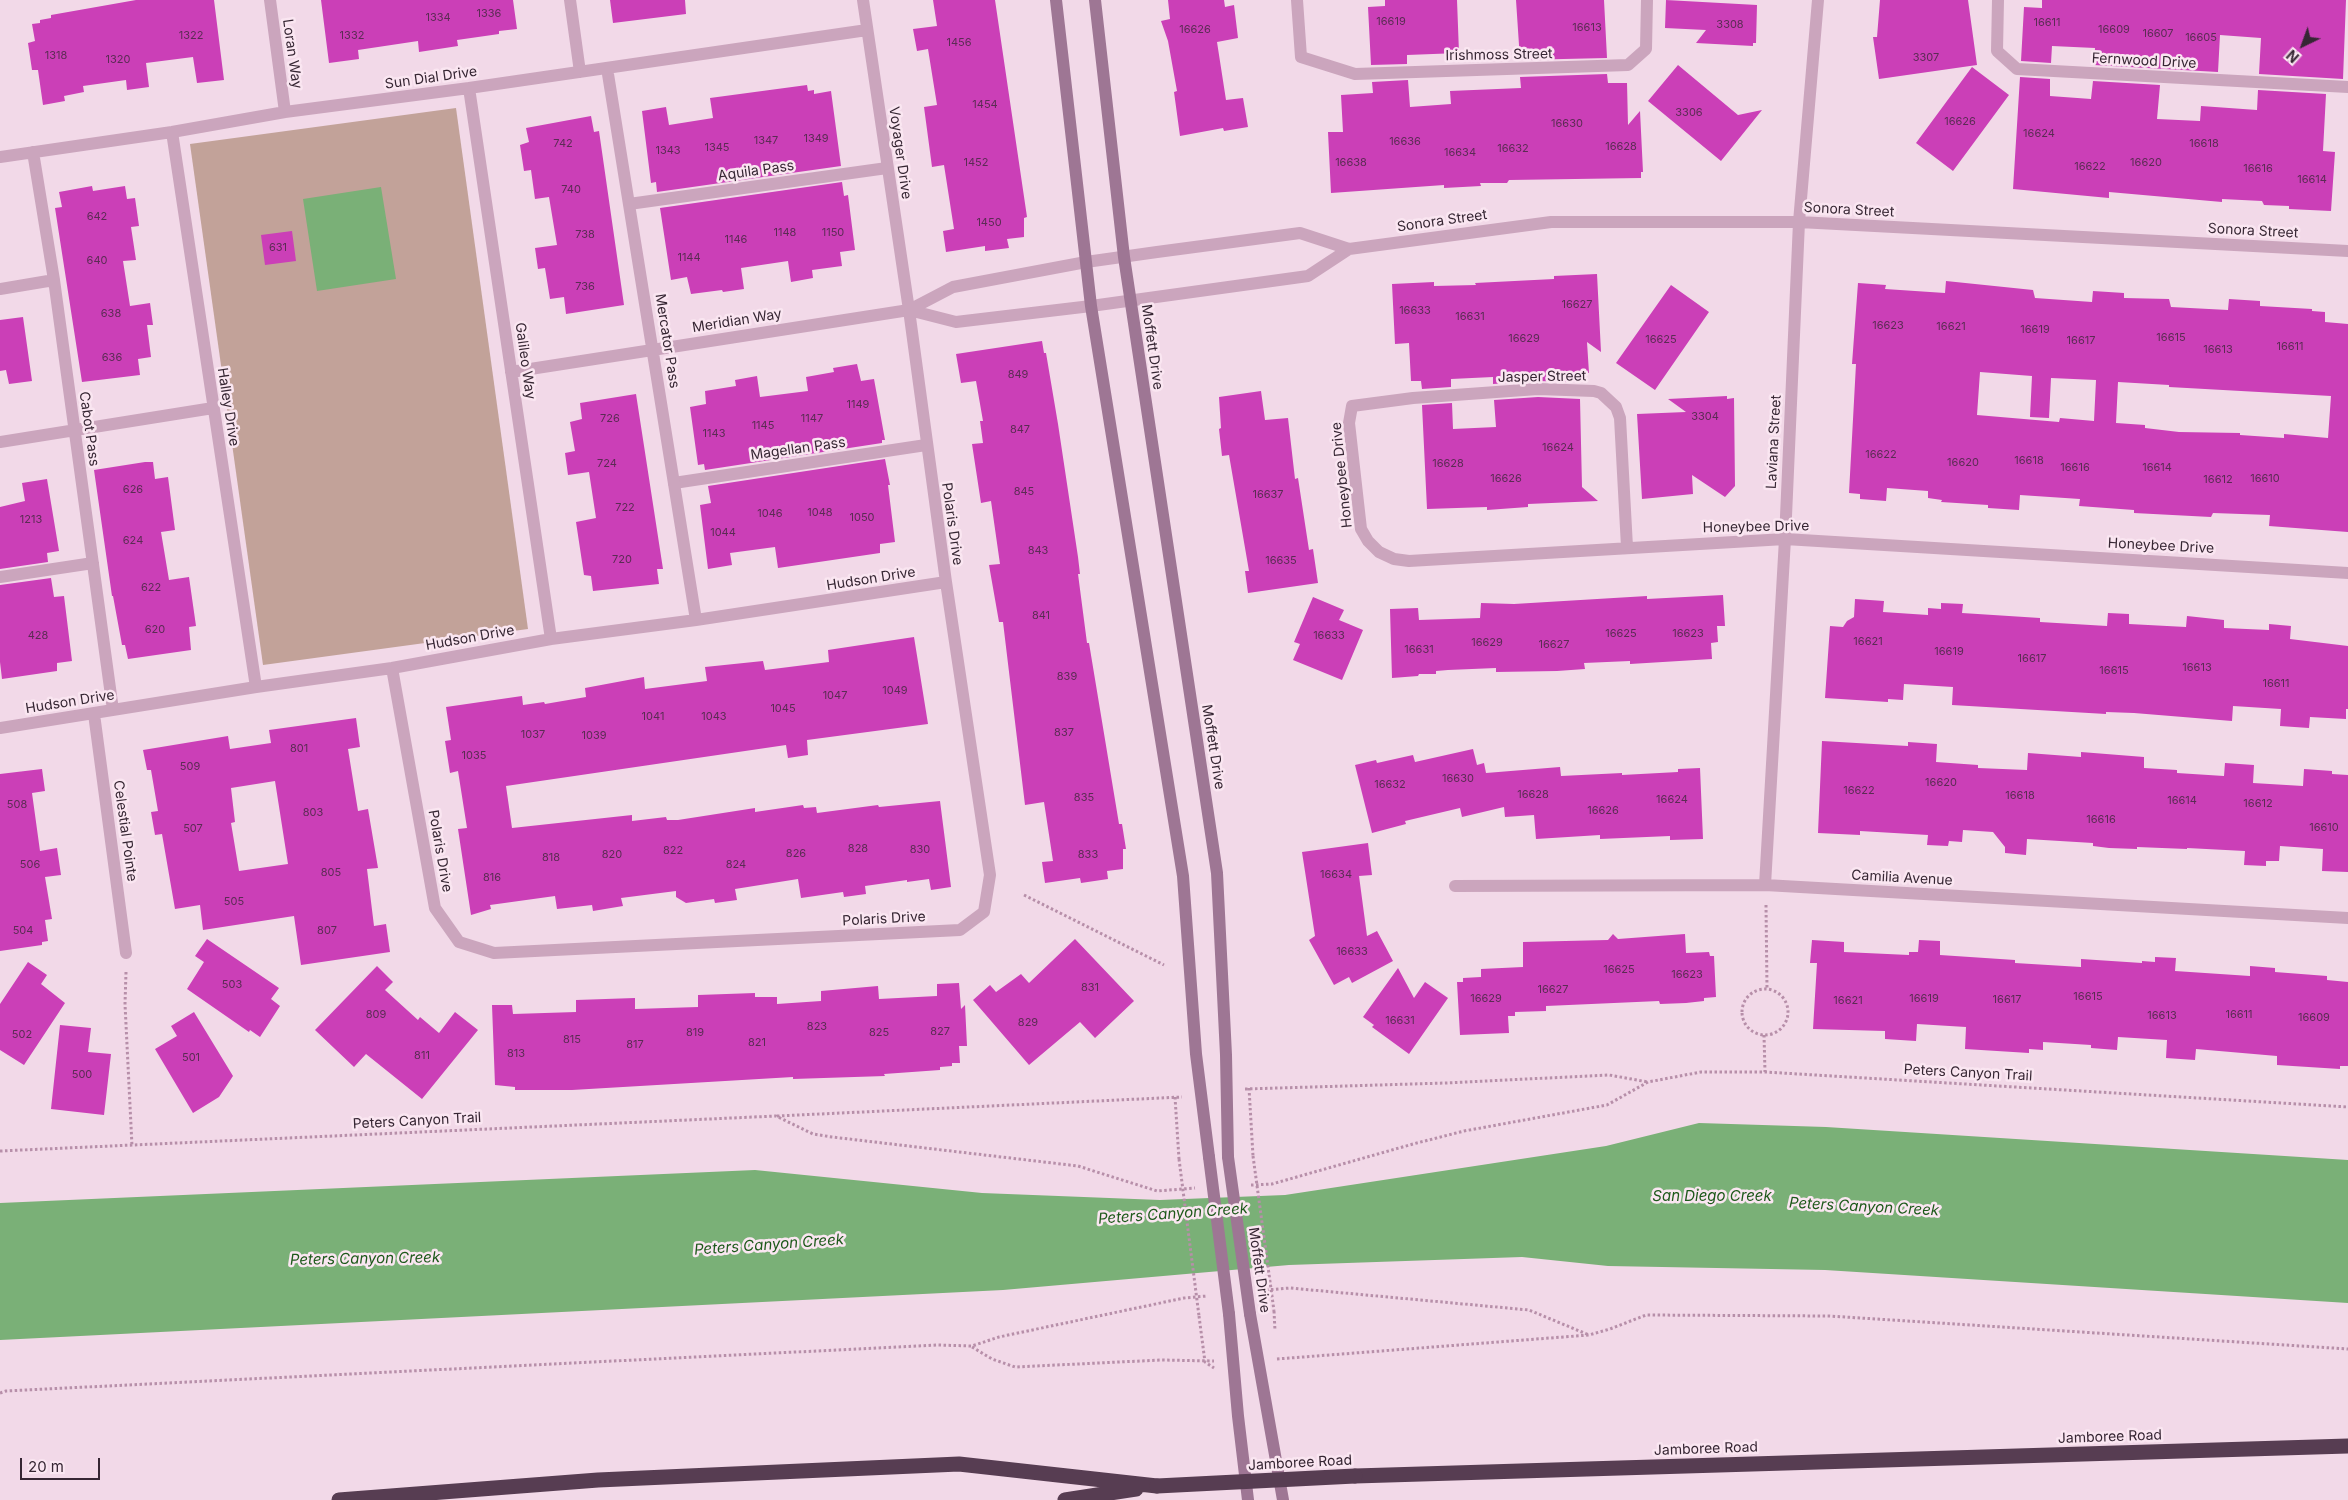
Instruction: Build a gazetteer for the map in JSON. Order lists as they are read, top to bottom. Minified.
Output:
{"streets":{"highway":["Jamboree Road"],"street":["Loran Way","Irishmoss Street","Fernwood Drive","Sun Dial Drive","Voyager Drive","Aquila Pass","Sonora Street","Meridian Way","Mercator Pass","Moffett Drive","Galileo Way","Jasper Street","Halley Drive","Cabot Pass","Laviana Street","Magellan Pass","Honeybee Drive","Polaris Drive","Hudson Drive","Celestial Pointe","Camilia Avenue"],"path":["Peters Canyon Trail"]},"crossings":[["Loran Way","Sun Dial Drive"],["Sun Dial Drive","Voyager Drive"],["Sun Dial Drive","Mercator Pass"],["Sun Dial Drive","Galileo Way"],["Sun Dial Drive","Halley Drive"],["Sun Dial Drive","Cabot Pass"],["Voyager Drive","Aquila Pass"],["Voyager Drive","Meridian Way"],["Voyager Drive","Polaris Drive"],["Aquila Pass","Mercator Pass"],["Sonora Street","Meridian Way"],["Sonora Street","Moffett Drive"],["Sonora Street","Laviana Street"],["Meridian Way","Mercator Pass"],["Meridian Way","Moffett Drive"],["Meridian Way","Galileo Way"],["Meridian Way","Polaris Drive"],["Mercator Pass","Magellan Pass"],["Mercator Pass","Hudson Drive"],["Galileo Way","Hudson Drive"],["Jasper Street","Honeybee Drive"],["Halley Drive","Hudson Drive"],["Cabot Pass","Hudson Drive"],["Laviana Street","Honeybee Drive"],["Laviana Street","Camilia Avenue"],["Magellan Pass","Polaris Drive"],["Polaris Drive","Hudson Drive"],["Hudson Drive","Celestial Pointe"]],"water":["San Diego Creek","Peters Canyon Creek"],"house_numbers":["1336","1334","16619","16611","3308","16613","16626","16609","16607","1322","1332","16605","1456","1318","3307","1320","1454","3306","16626","16630","16624","1349","1347","16636","742","16618","16628","1345","16632","1343","16634","1452","16638","16620","16622","16616","16614","740","642","1450","1148","1150","738","1146","631","1144","640","736","16627","16633","638","16631","16623","16621","16619","16615","16629","16625","16617","16611","16613","636","849","1149","3304","726","1147","1145","847","1143","16624","16622","16618","16620","724","16628","16616","16614","16626","16610","16612","626","845","16637","722","1048","1046","1050","1213","1044","624","843","720","16635","622","841","620","16625","16623","428","16633","16621","16629","16627","16631","16619","16617","16613","16615","839","16611","1049","1047","1045","1041","1043","837","1037","1039","801","1035","509","16630","16620","16632","16622","16628","16618","835","16624","16614","16612","508","16626","803","16616","16610","507","828","830","822","826","820","833","818","506","824","805","16634","816","505","504","807","16633","16625","16623","503","831","16627","16615","16629","16619","16617","16621","809","16611","16613","16609","16631","829","823","827","819","825","502","815","821","817","813","811","501","500"],"scale_bar":"20 m","north":"bottom left"}
